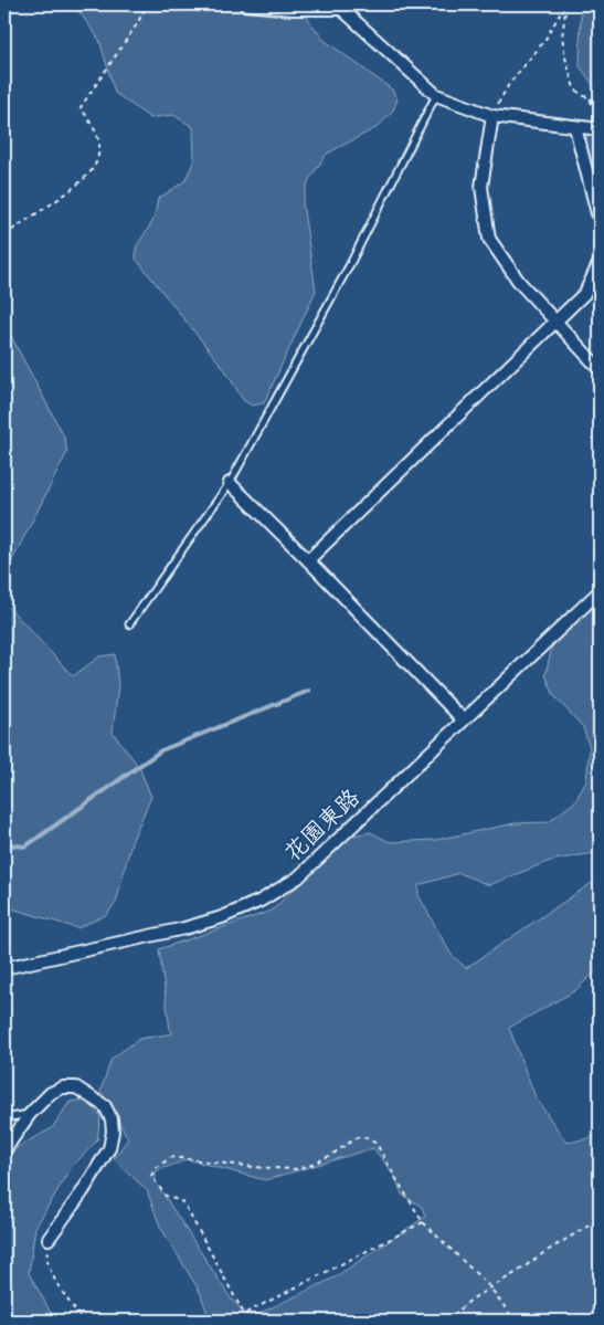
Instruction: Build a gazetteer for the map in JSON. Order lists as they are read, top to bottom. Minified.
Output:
{"streets":{"street":["花園東路"]}}
